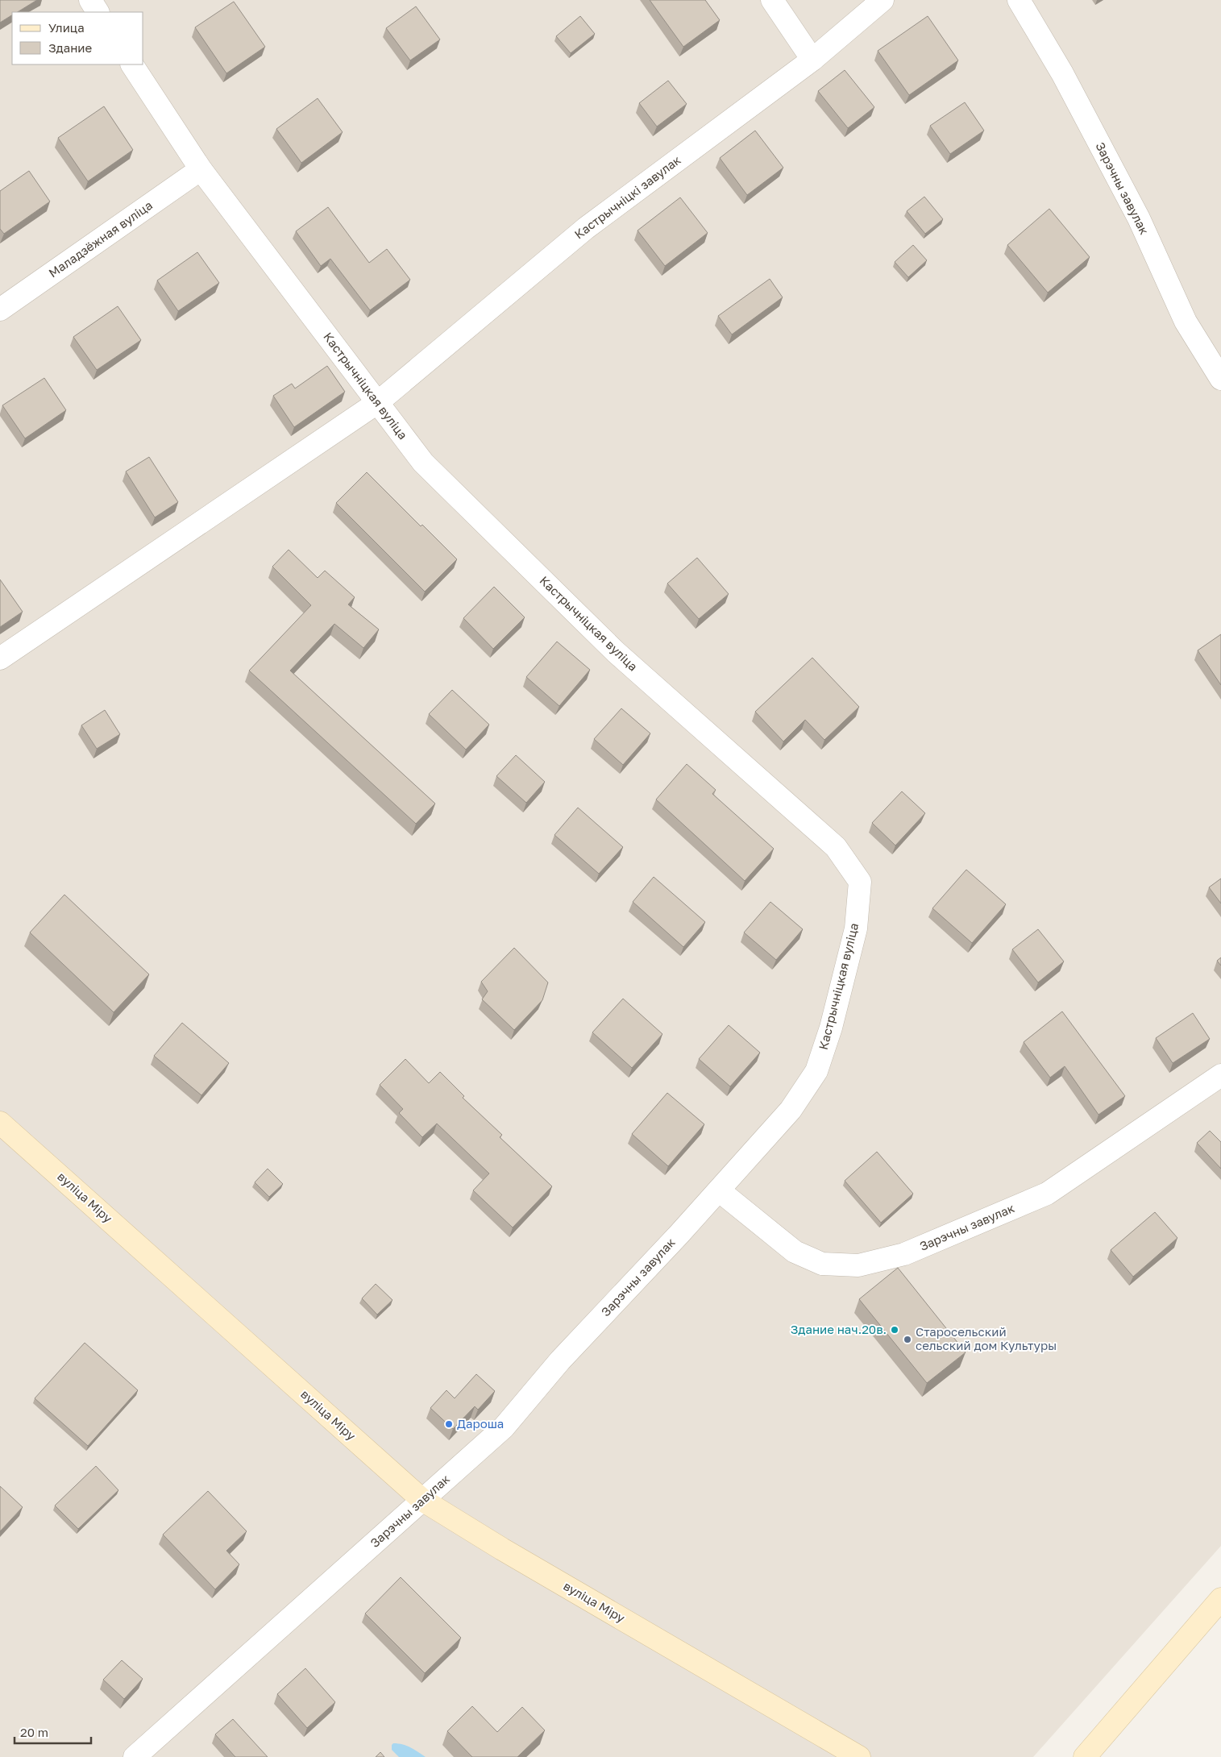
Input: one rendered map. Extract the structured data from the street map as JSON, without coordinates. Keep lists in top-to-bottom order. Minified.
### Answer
{"streets":{"street":["Зарэчны завулак","Кастрычніцкі завулак","Маладзёжная вуліца","Кастрычніцкая вуліца","вуліца Міру"]},"crossings":[["Зарэчны завулак","Кастрычніцкая вуліца"],["Зарэчны завулак","вуліца Міру"],["Кастрычніцкі завулак","Кастрычніцкая вуліца"],["Маладзёжная вуліца","Кастрычніцкая вуліца"]],"places":["Здание нач.20в.","Старосельский сельский дом Культуры","Дароша"],"legend":["Улица","Здание"],"scale_bar":"20 m"}
